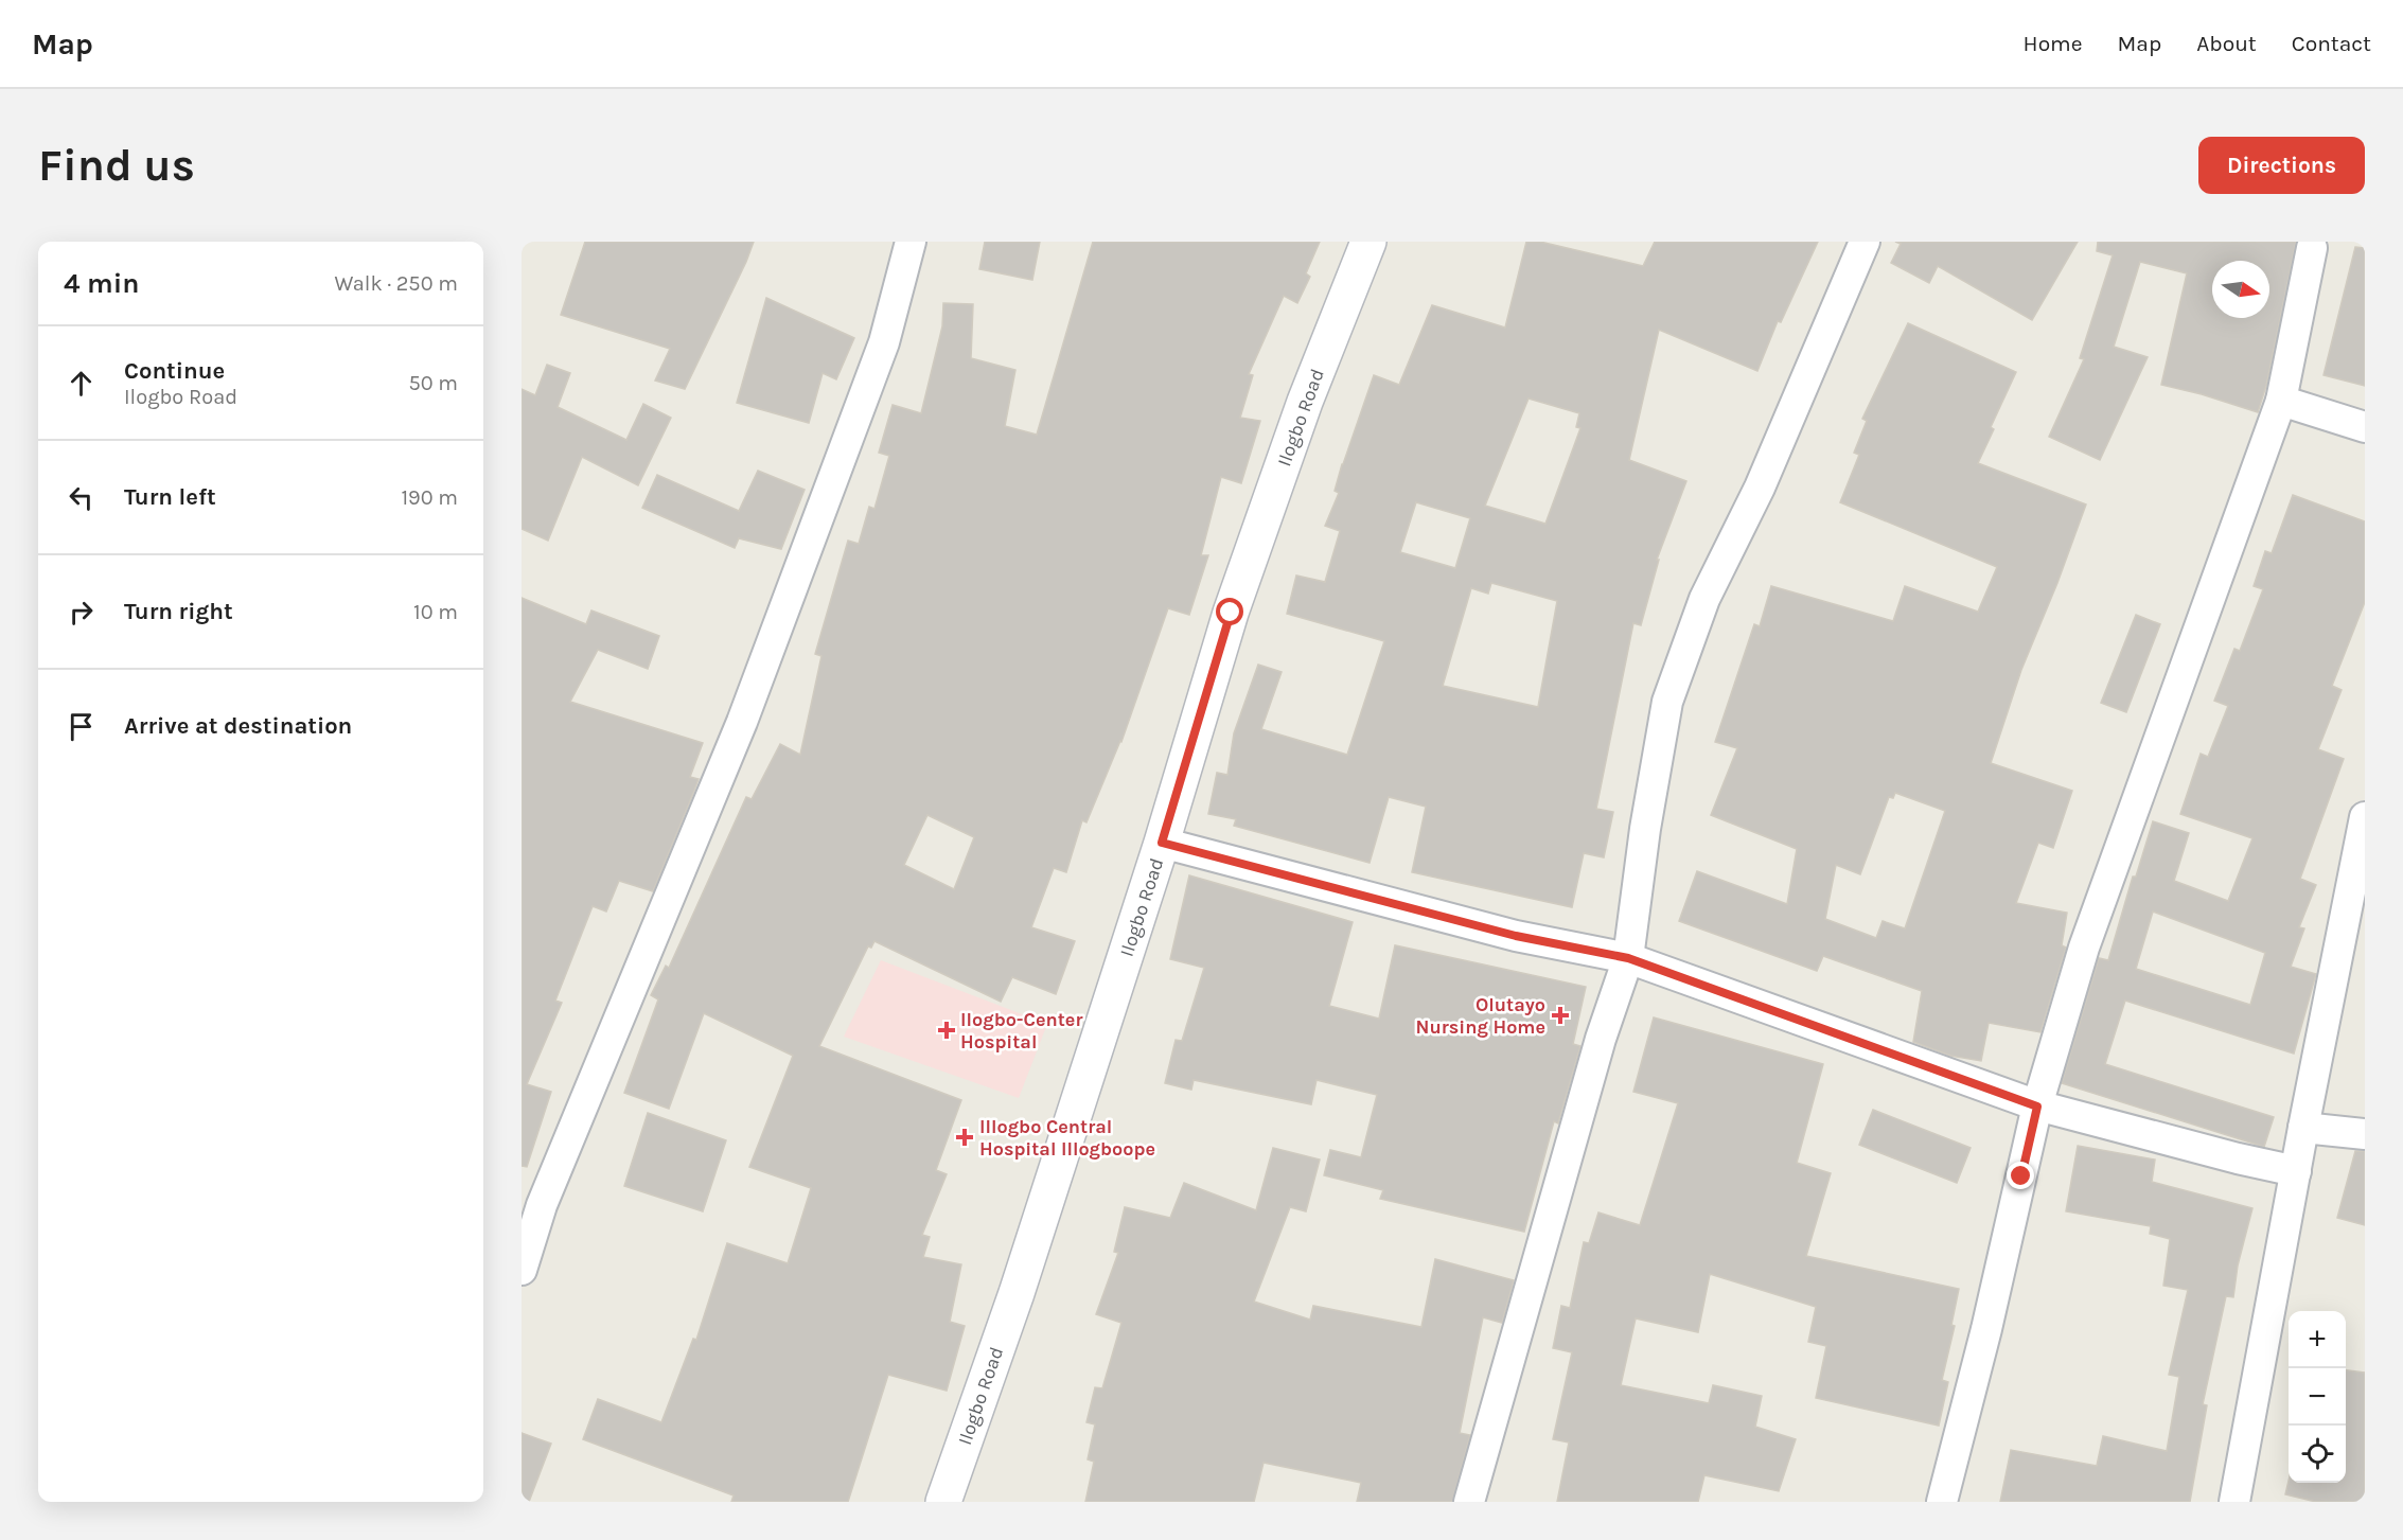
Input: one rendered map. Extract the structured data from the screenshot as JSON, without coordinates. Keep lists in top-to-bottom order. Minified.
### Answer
{"streets":{"main road":["Ilogbo Road"]},"places":{"health":["Olutayo Nursing Home","Ilogbo-Center Hospital","Illogbo Central Hospital Illogboope"]},"north":"right","page":{"header":"Map","nav":["Home","Map","About","Contact"],"buttons":"Directions","title":"Find us","heading":["4 min","Walk · 250 m"],"list":[["Continue","Ilogbo Road","50 m"],["Turn left","190 m"],["Turn right","10 m"],"Arrive at destination"],"map_buttons":["+","−"]}}
